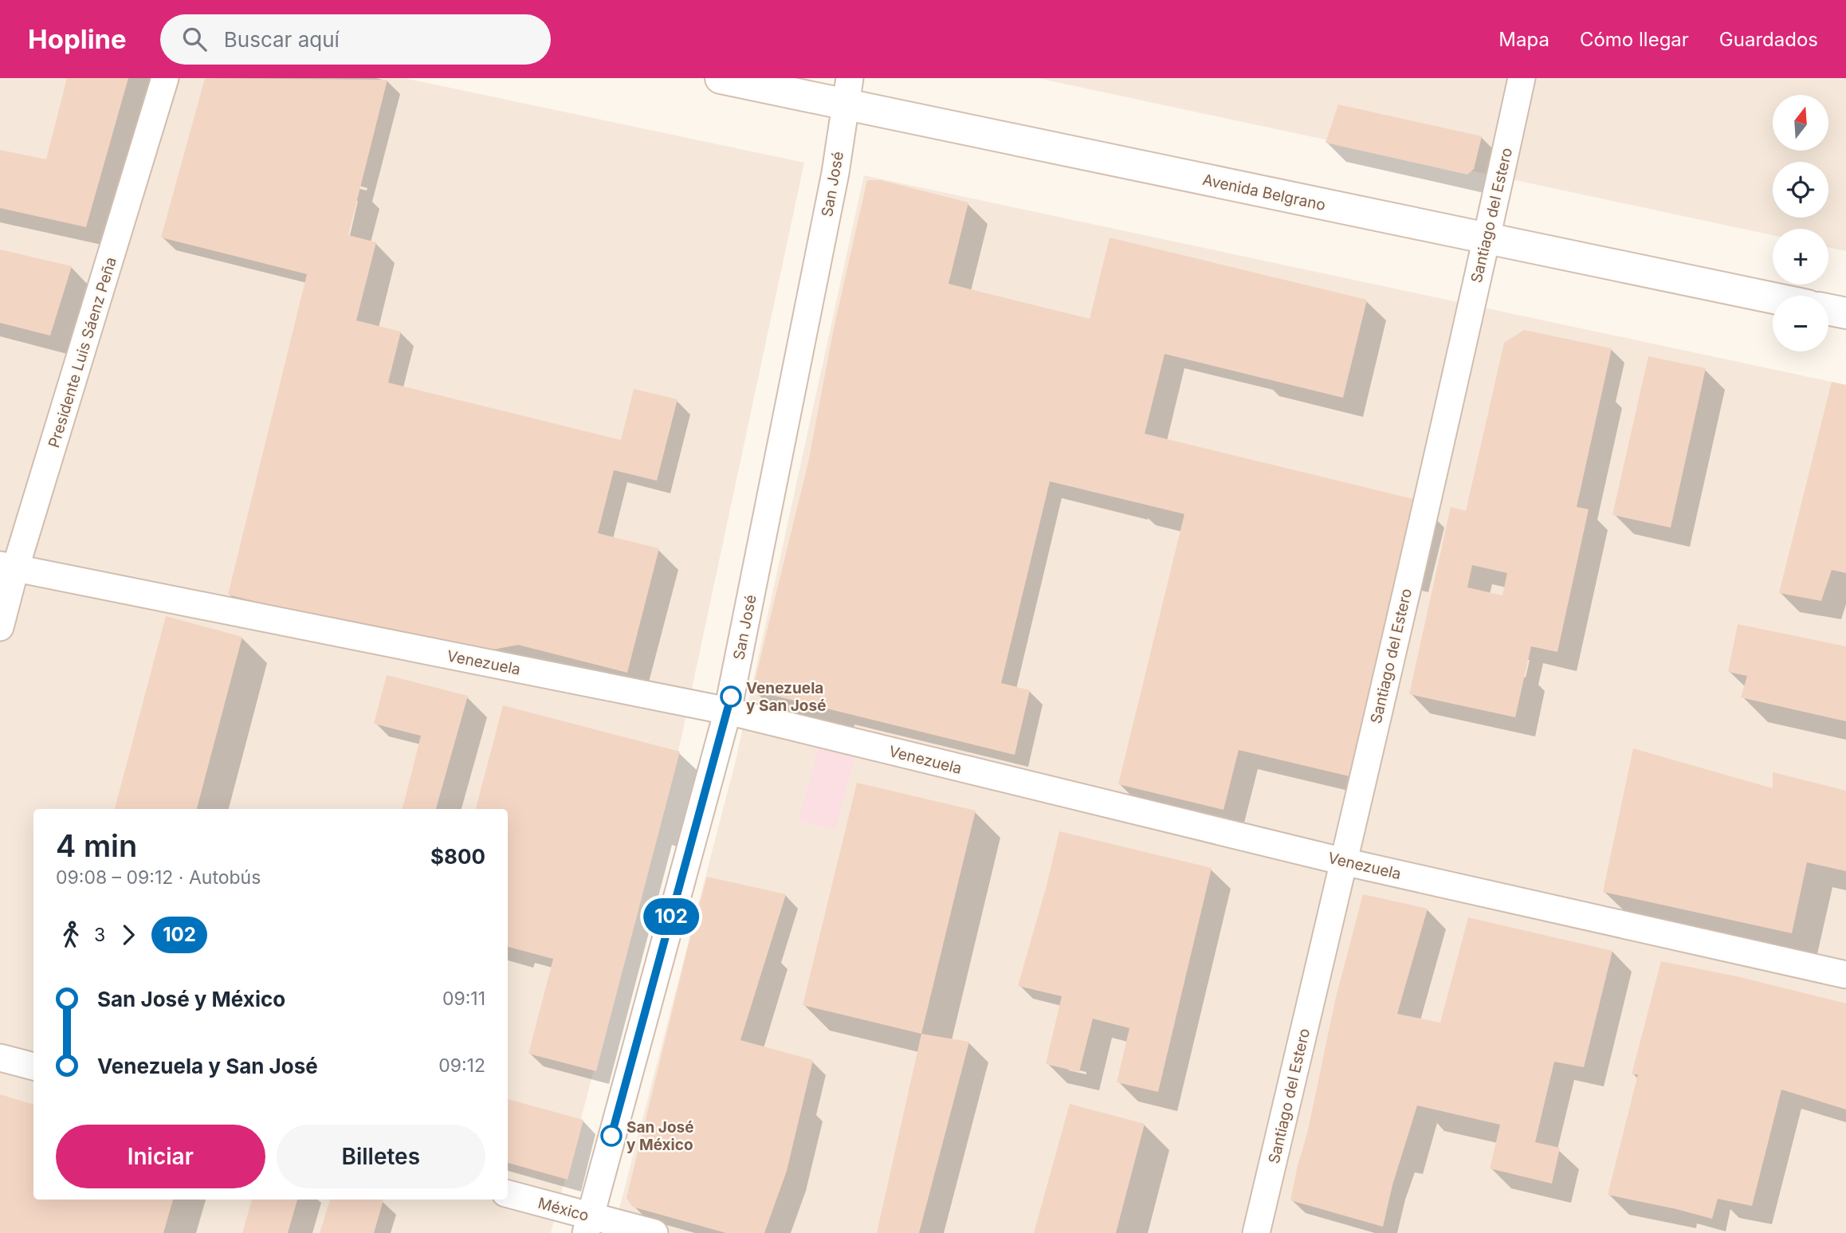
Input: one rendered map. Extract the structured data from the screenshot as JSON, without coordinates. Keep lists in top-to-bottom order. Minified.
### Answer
{"streets":{"main road":["Avenida Belgrano"],"street":["San José","Santiago del Estero","Presidente Luis Sáenz Peña","Venezuela","México"]},"crossings":[["San José","Avenida Belgrano"],["San José","Venezuela"],["San José","México"],["Avenida Belgrano","Santiago del Estero"],["Santiago del Estero","Venezuela"],["Presidente Luis Sáenz Peña","Venezuela"]],"places":["Venezuela y San José","San José y México"],"lines":["bus line 102"],"north":"top","page":{"header":"Hopline","search":"Buscar aquí","nav":["Mapa","Cómo llegar","Guardados"],"on_map":"102","map_buttons":["+","−"],"heading":["4 min","09:08 – 09:12 · Autobús","$800"],"legs":["3","102"],"list":[{"name":"San José y México","value":"09:11"},{"name":"Venezuela y San José","value":"09:12"}],"buttons":["Iniciar","Billetes"]}}
